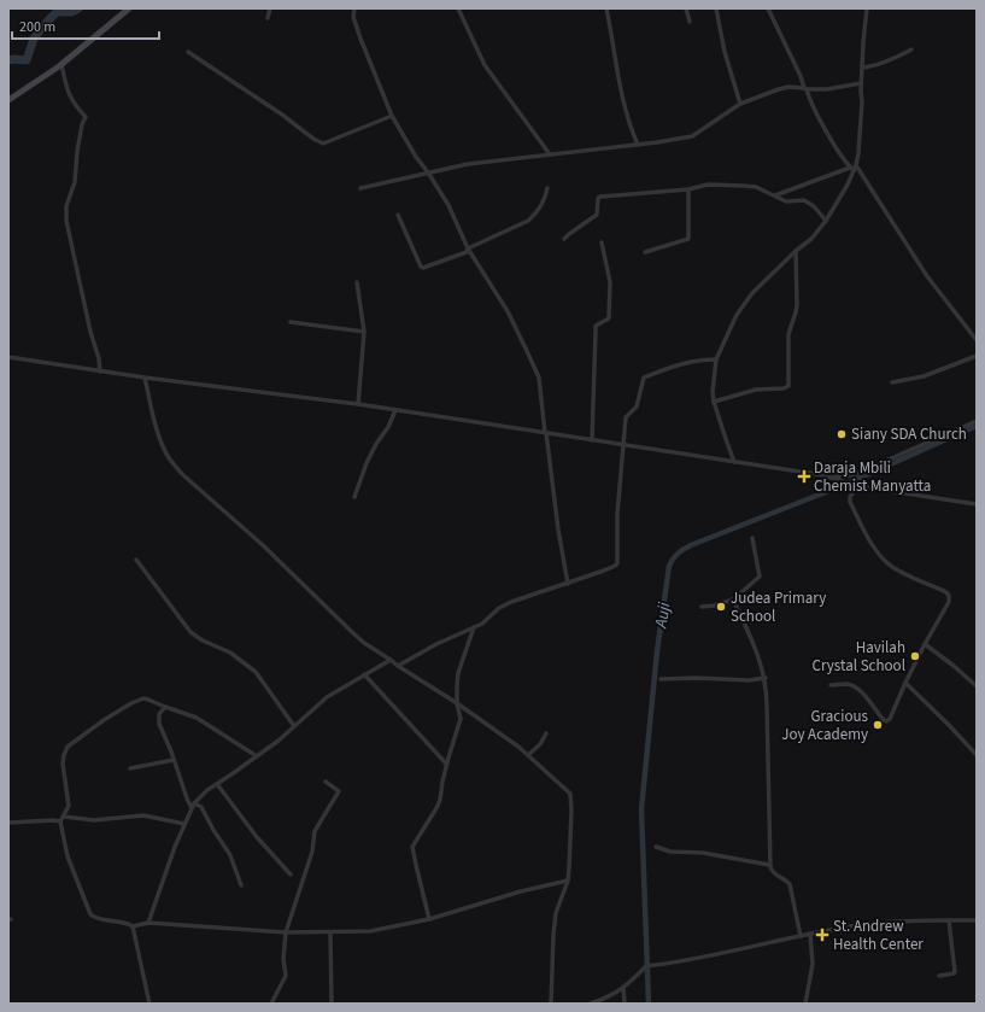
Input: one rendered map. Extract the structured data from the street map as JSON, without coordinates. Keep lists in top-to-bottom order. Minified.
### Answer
{"water":["Auji"],"places":{"other":["Siany SDA Church","Judea Primary School","Havilah Crystal School","Gracious Joy Academy"],"health":["Daraja Mbili Chemist Manyatta","St. Andrew Health Center"]},"scale_bar":"200 m"}
